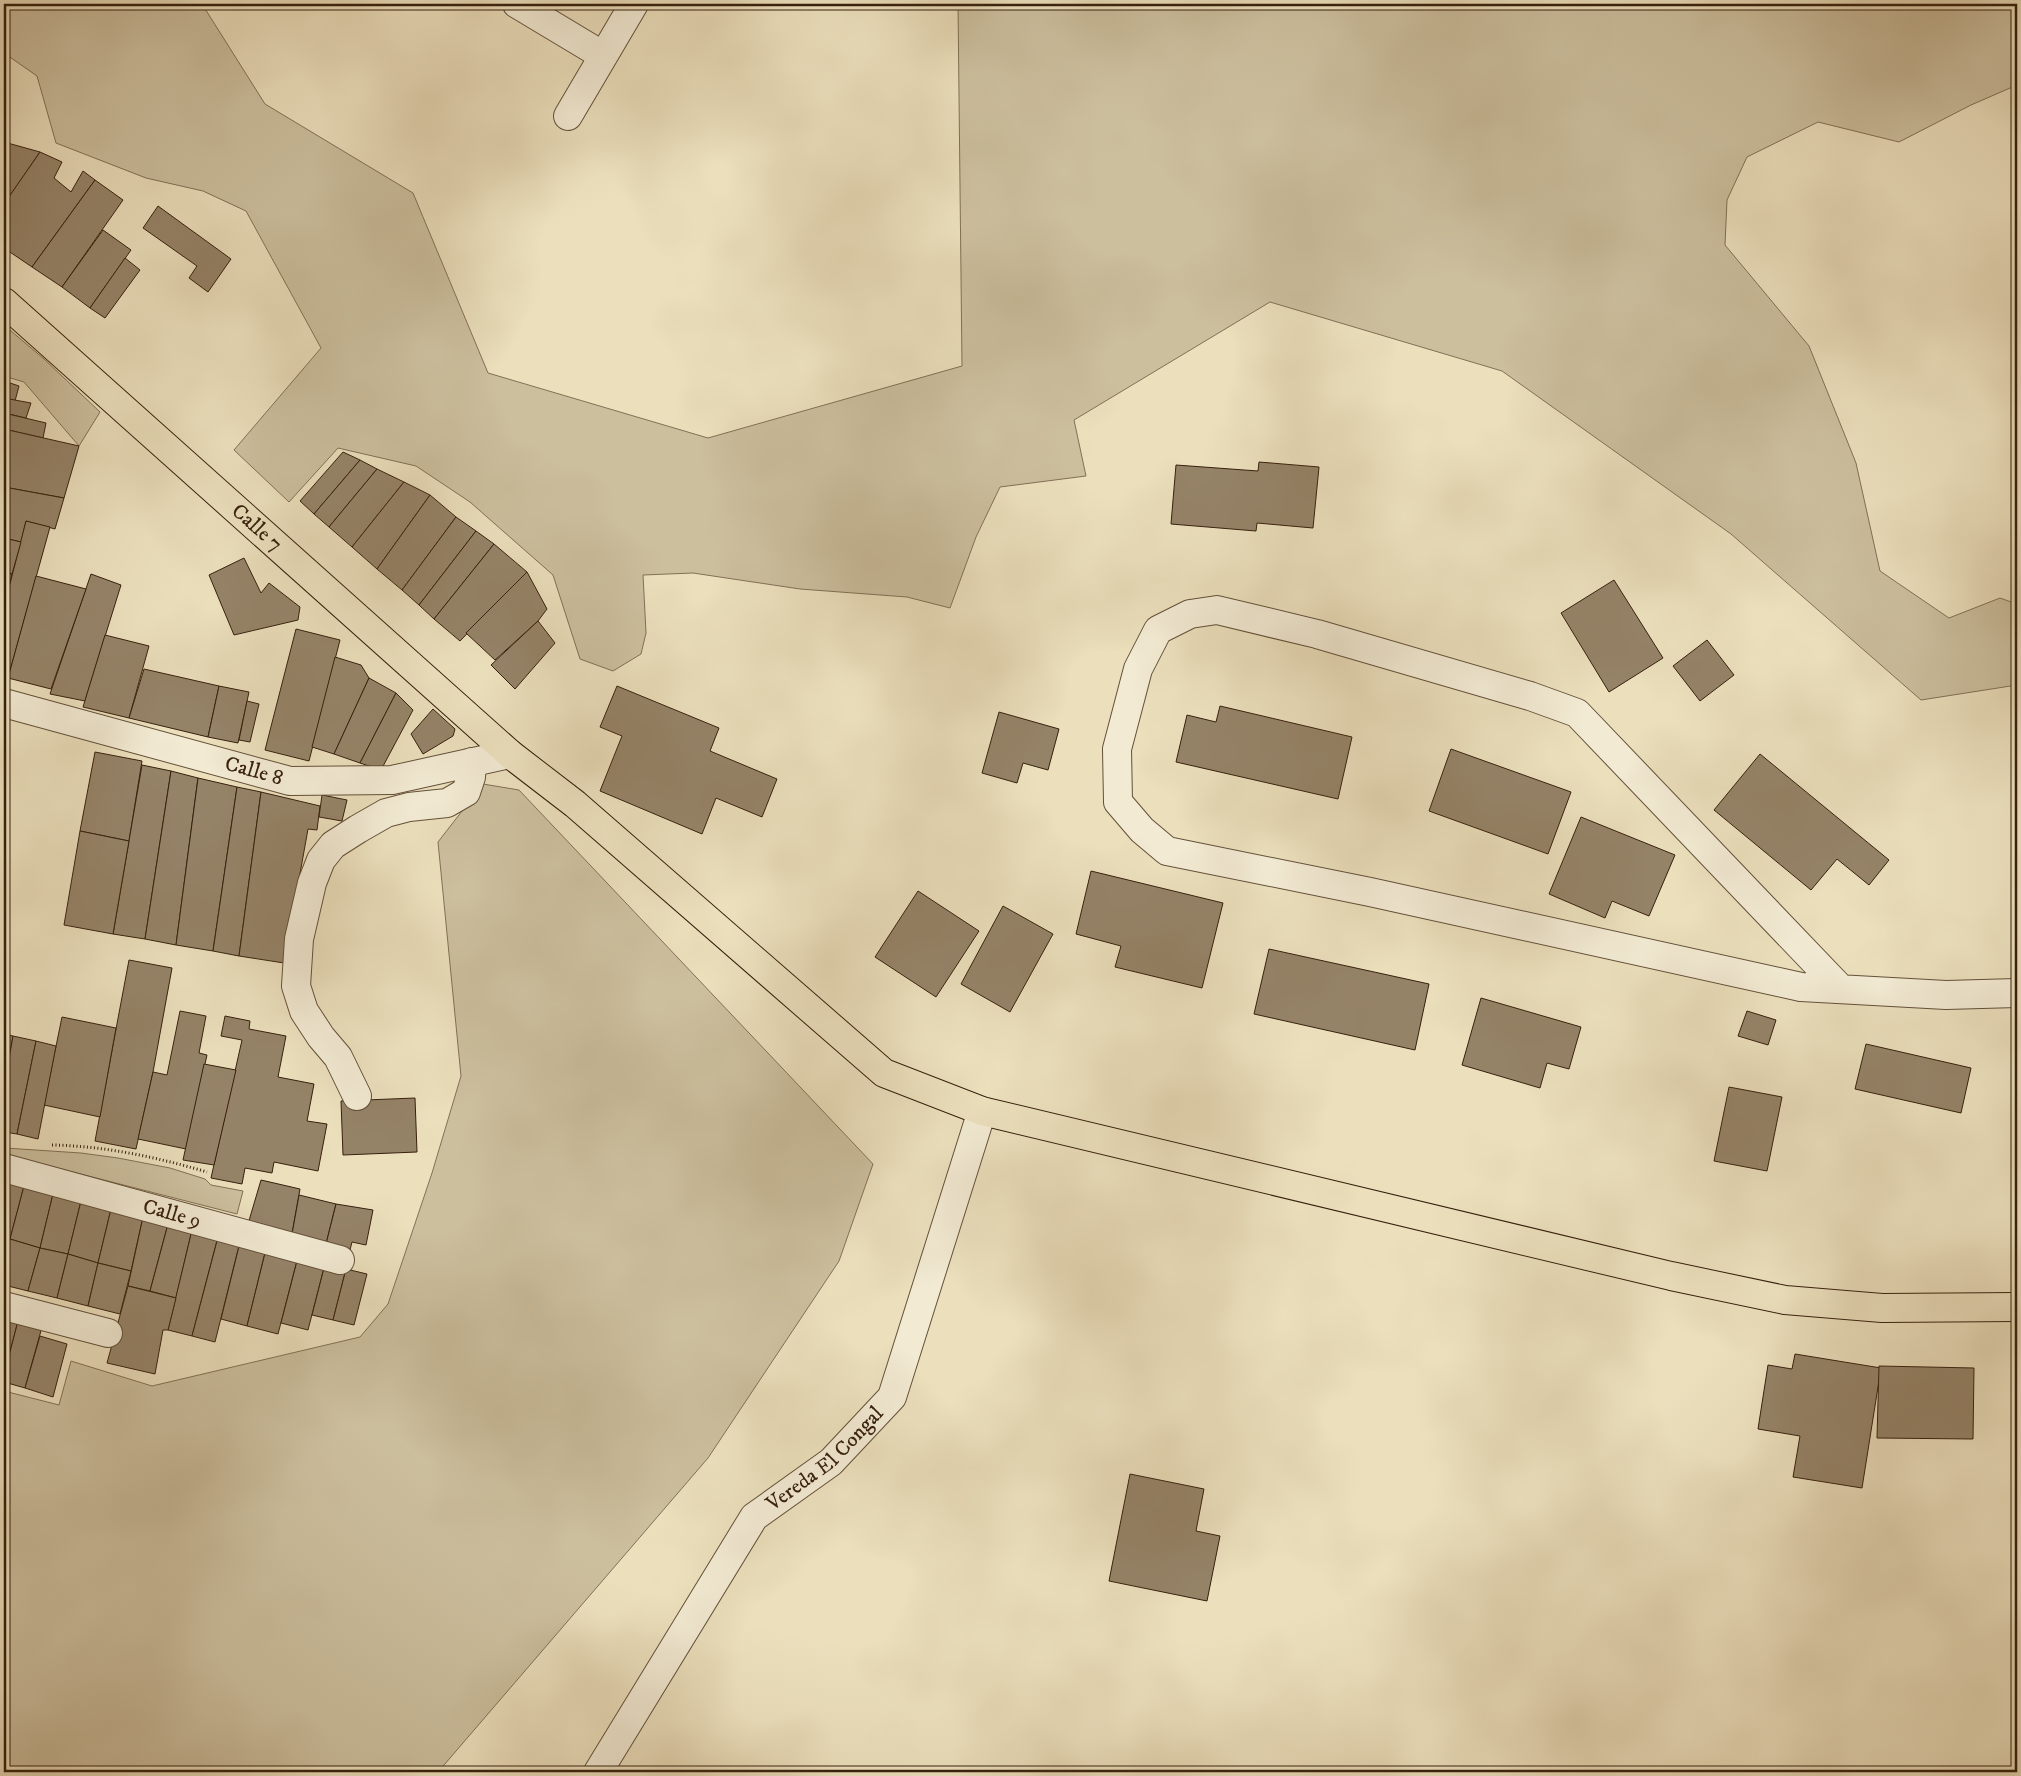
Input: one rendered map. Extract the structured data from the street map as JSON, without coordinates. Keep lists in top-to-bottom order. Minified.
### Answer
{"streets":{"main road":["Calle 7"],"street":["Calle 8","Calle 9","Vereda El Congal"]},"crossings":[["Calle 7","Calle 8"],["Calle 7","Vereda El Congal"]]}
